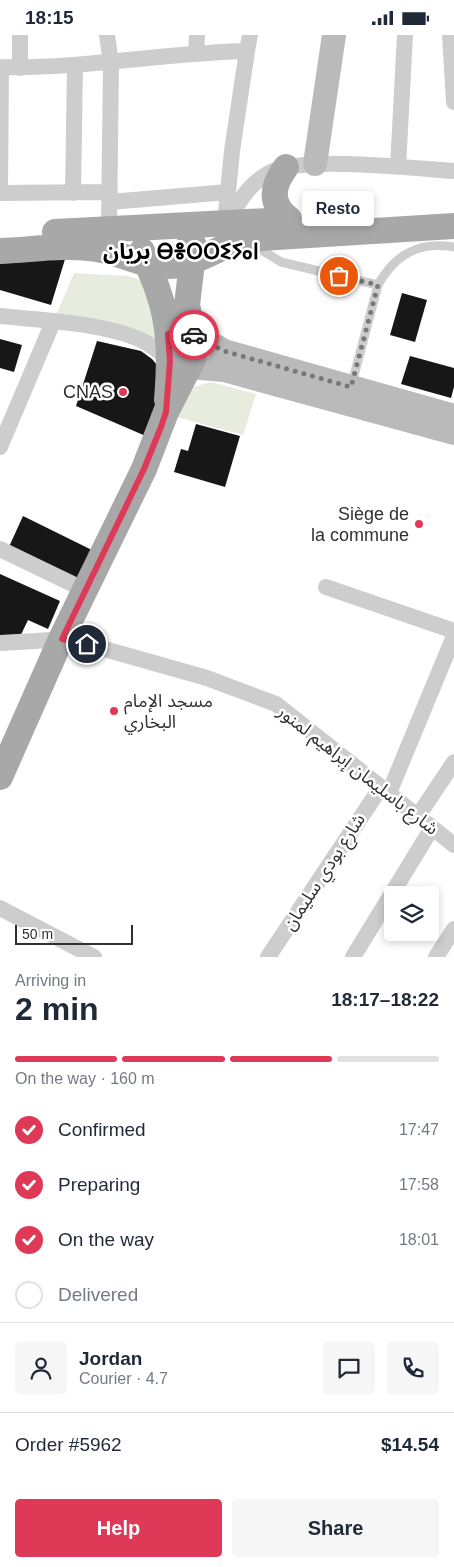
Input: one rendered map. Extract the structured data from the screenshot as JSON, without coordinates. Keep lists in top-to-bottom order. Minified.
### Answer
{"streets":{"street":["شارع باسليمان إبراهيم لمنور","شارع بودي سليمان"]},"crossings":[["شارع باسليمان إبراهيم لمنور","شارع بودي سليمان"]],"districts":["بريان ⴱⴻⵔⵔⵉⵢⴰⵏ"],"places":["Resto","CNAS","Siège de la commune","مسجد الإمام البخاري"],"scale_bar":"50 m","page":{"status":"18:15","bubble":"Resto","scale":"50 m","heading":["2 min","Arriving in","18:17–18:22"],"panel":["Jordan","Courier · 4.7","Order #5962","$14.54"],"bar":"On the way · 160 m","list":[["Confirmed","17:47"],["Preparing","17:58"],["On the way","18:01"],"Delivered"],"buttons":["Help","Share"]}}
